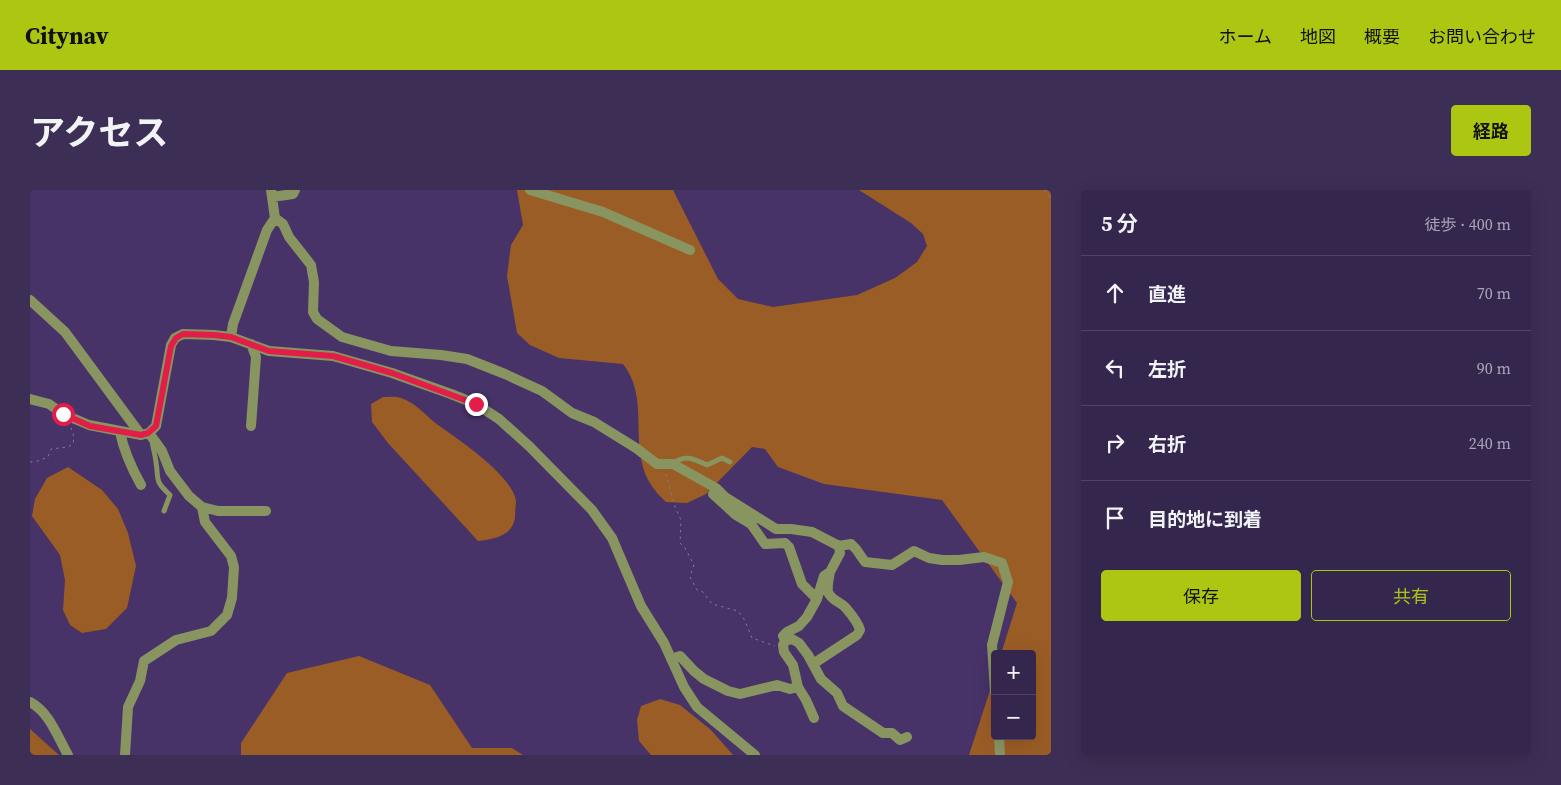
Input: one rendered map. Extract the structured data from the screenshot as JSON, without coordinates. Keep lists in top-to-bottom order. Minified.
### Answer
{"page":{"header":"Citynav","nav":["ホーム","地図","概要","お問い合わせ"],"title":"アクセス","buttons":["経路",["保存","共有"]],"heading":["5 分","徒歩 · 400 m"],"list":[["直進","70 m"],["左折","90 m"],["右折","240 m"],"目的地に到着"],"map_buttons":["+","−"]}}
